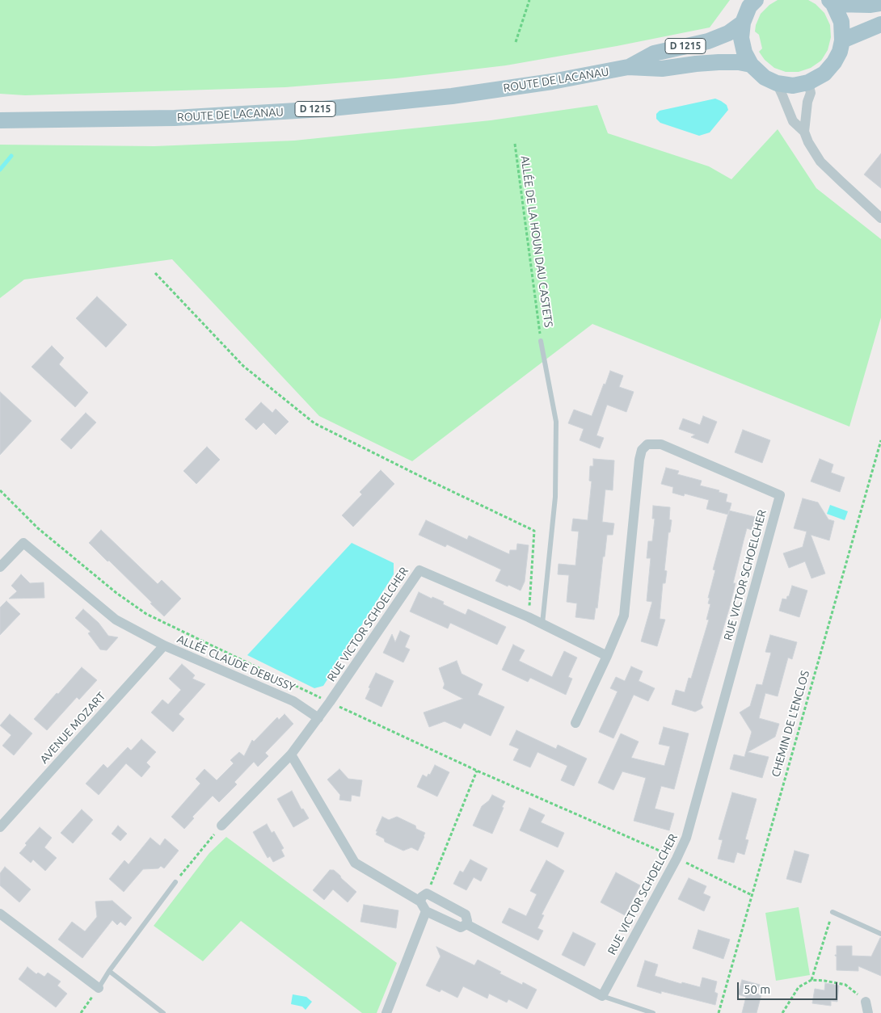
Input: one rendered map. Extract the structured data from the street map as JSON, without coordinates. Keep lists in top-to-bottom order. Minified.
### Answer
{"streets":{"main road":["D 1215","ROUTE DE LACANAU"],"street":["RUE VICTOR SCHOELCHER","ALLÉE CLAUDE DEBUSSY","AVENUE MOZART"],"path":["ALLÉE DE LA HOUN DAU CASTETS","CHEMIN DE L'ENCLOS"]},"crossings":[["D 1215","ROUTE DE LACANAU"],["ALLÉE CLAUDE DEBUSSY","AVENUE MOZART"]],"scale_bar":"50 m"}
